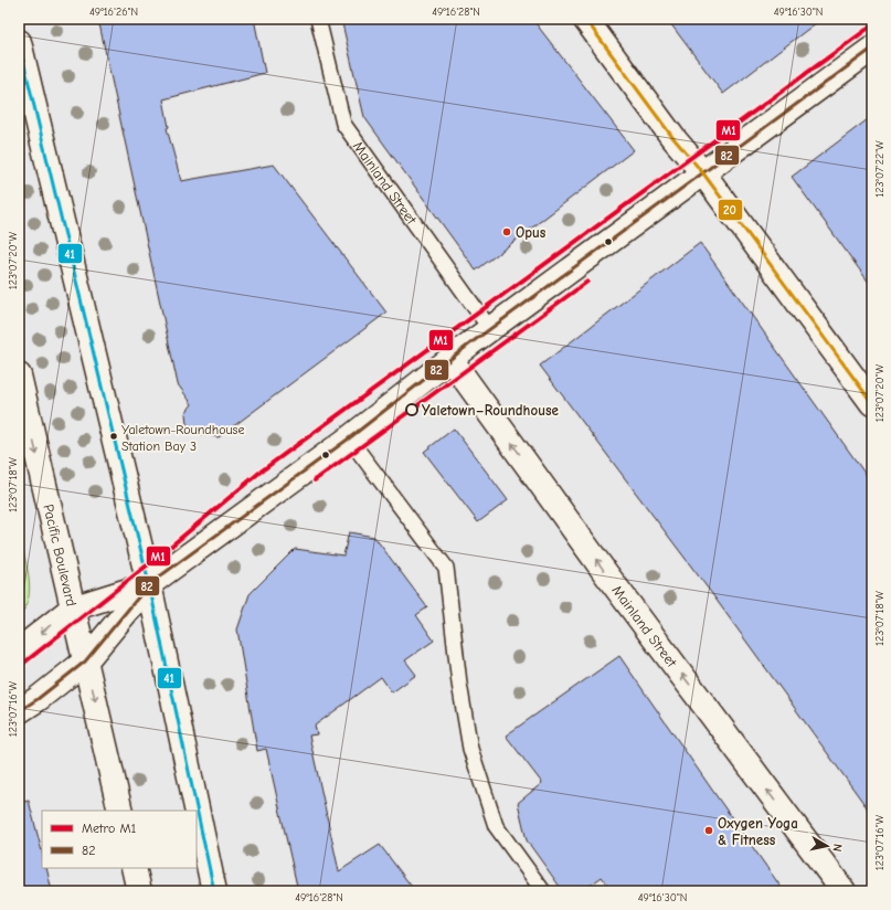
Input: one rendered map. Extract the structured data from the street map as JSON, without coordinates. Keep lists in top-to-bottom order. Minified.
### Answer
{"streets":{"main road":["Mainland Street","Pacific Boulevard"]},"places":["Opus","Yaletown–Roundhouse","Yaletown-Roundhouse Station Bay 3","Oxygen Yoga & Fitness"],"lines":["transit line 20","metro line M1","transit line 41","transit line 82"],"legend":["Metro M1","82"],"north":"right","coordinates":["49°16'26\"N","49°16'28\"N","49°16'30\"N","123°07'22\"W","123°07'20\"W","123°07'18\"W","123°07'16\"W"]}
